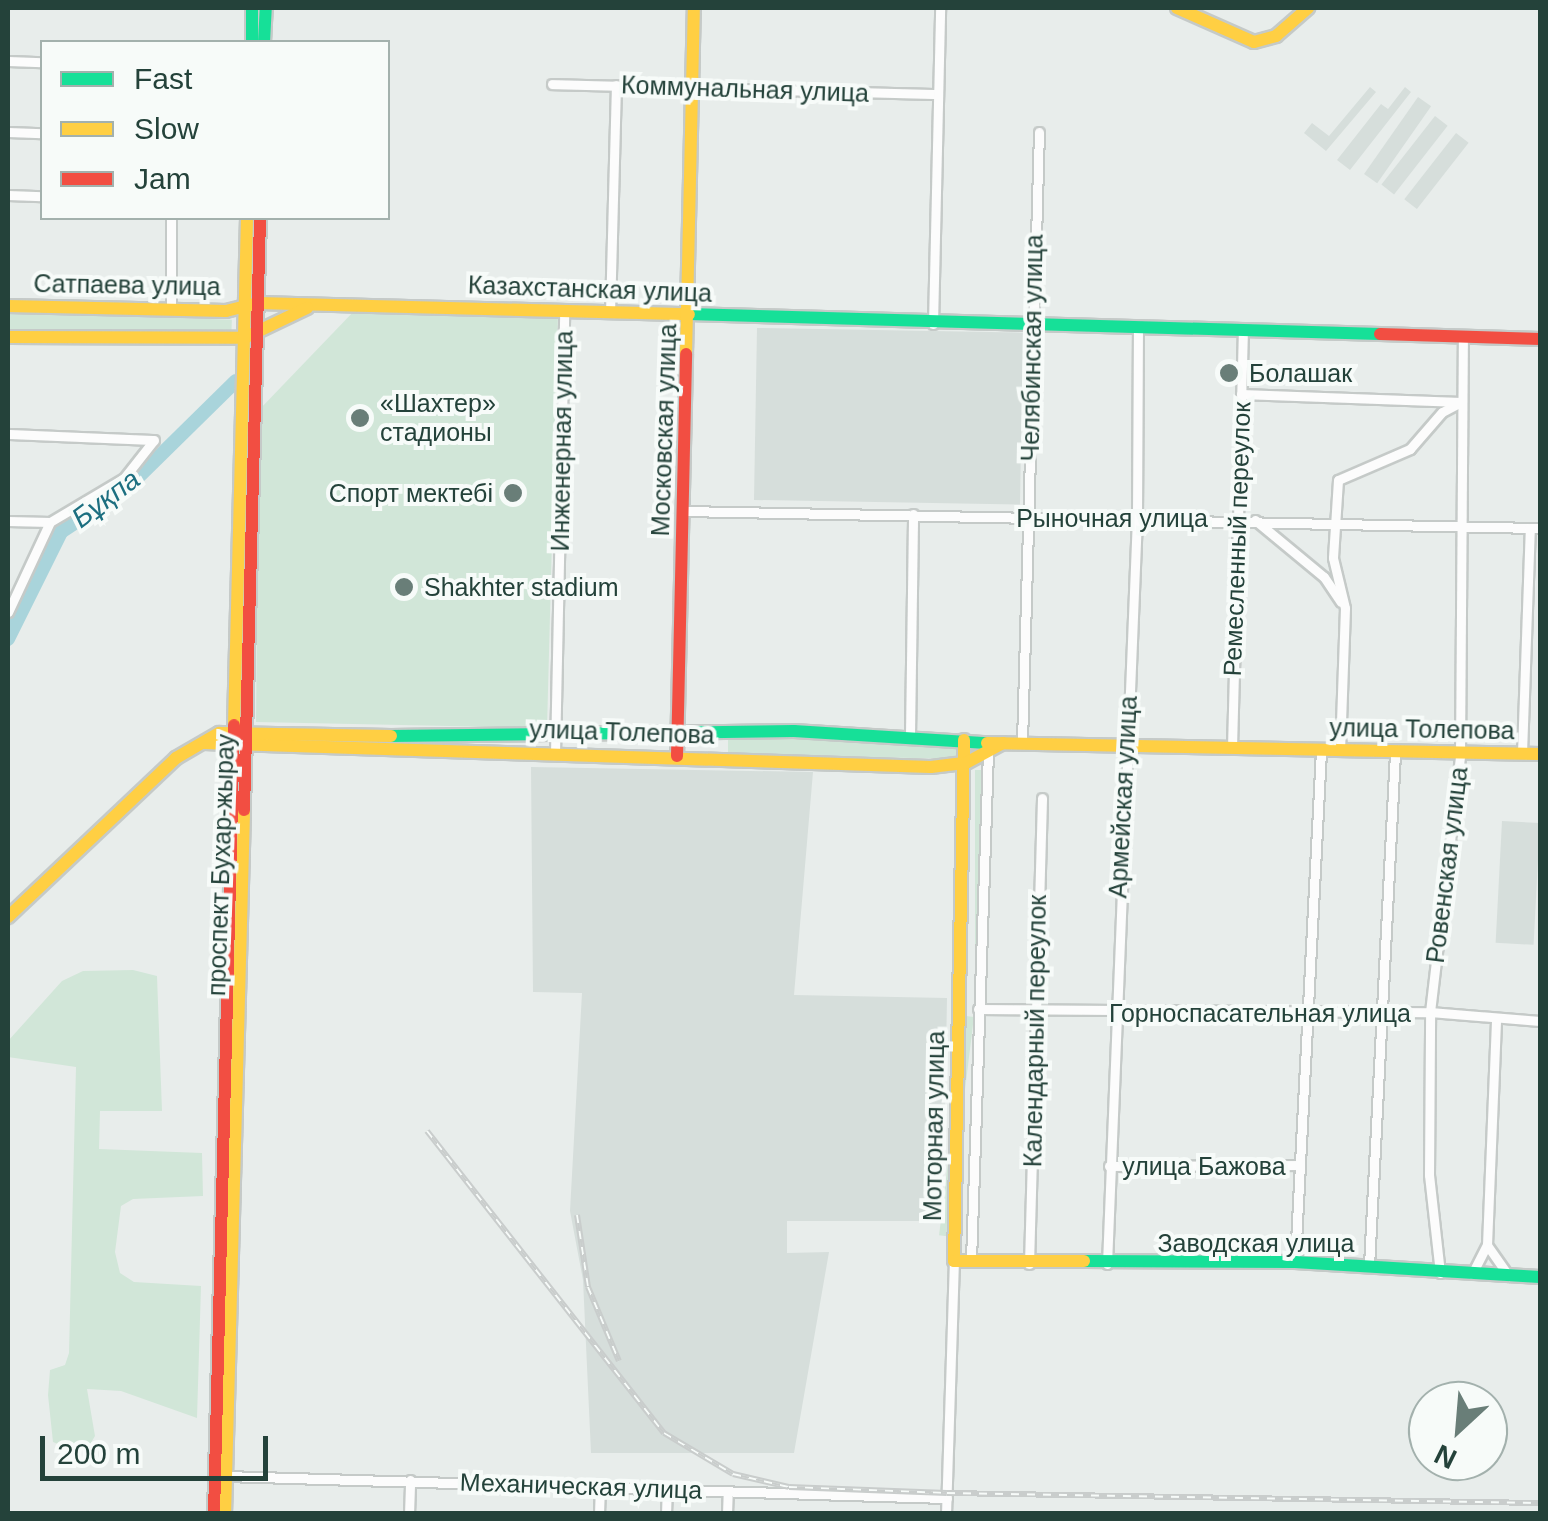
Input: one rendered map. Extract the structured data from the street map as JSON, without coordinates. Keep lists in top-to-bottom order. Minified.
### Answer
{"streets":{"street":["Коммунальная улица","Сатпаева улица","Казахстанская улица","Челябинская улица","Московская улица","Инженерная улица","Рыночная улица","Ремесленный переулок","улица Толепова","Армейская улица","проспект Бухар-жырау","Ровенская улица","Горноспасательная улица","Календарный переулок","Моторная улица","улица Бажова","Заводская улица","Механическая улица"]},"crossings":[["Коммунальная улица","Московская улица"],["Сатпаева улица","Казахстанская улица"],["Сатпаева улица","проспект Бухар-жырау"],["Казахстанская улица","Челябинская улица"],["Казахстанская улица","Московская улица"],["Казахстанская улица","Инженерная улица"],["Казахстанская улица","Ремесленный переулок"],["Казахстанская улица","Армейская улица"],["Казахстанская улица","проспект Бухар-жырау"],["Казахстанская улица","Ровенская улица"],["Челябинская улица","Рыночная улица"],["Челябинская улица","улица Толепова"],["Московская улица","Рыночная улица"],["Московская улица","улица Толепова"],["Инженерная улица","улица Толепова"],["Рыночная улица","Ремесленный переулок"],["Рыночная улица","Армейская улица"],["Рыночная улица","Ровенская улица"],["Ремесленный переулок","улица Толепова"],["улица Толепова","Армейская улица"],["улица Толепова","проспект Бухар-жырау"],["улица Толепова","Ровенская улица"],["улица Толепова","Моторная улица"],["Армейская улица","Горноспасательная улица"],["Армейская улица","улица Бажова"],["Армейская улица","Заводская улица"],["проспект Бухар-жырау","Механическая улица"],["Ровенская улица","Горноспасательная улица"],["Ровенская улица","Заводская улица"],["Горноспасательная улица","Календарный переулок"],["Горноспасательная улица","Моторная улица"],["Календарный переулок","Заводская улица"],["Моторная улица","Заводская улица"],["Моторная улица","Механическая улица"]],"water":["Бұқпа"],"places":["Болашак","«Шахтер» стадионы","Спорт мектебі","Shakhter stadium"],"legend":["Fast","Slow","Jam"],"scale_bar":"200 m","north":"bottom left"}
